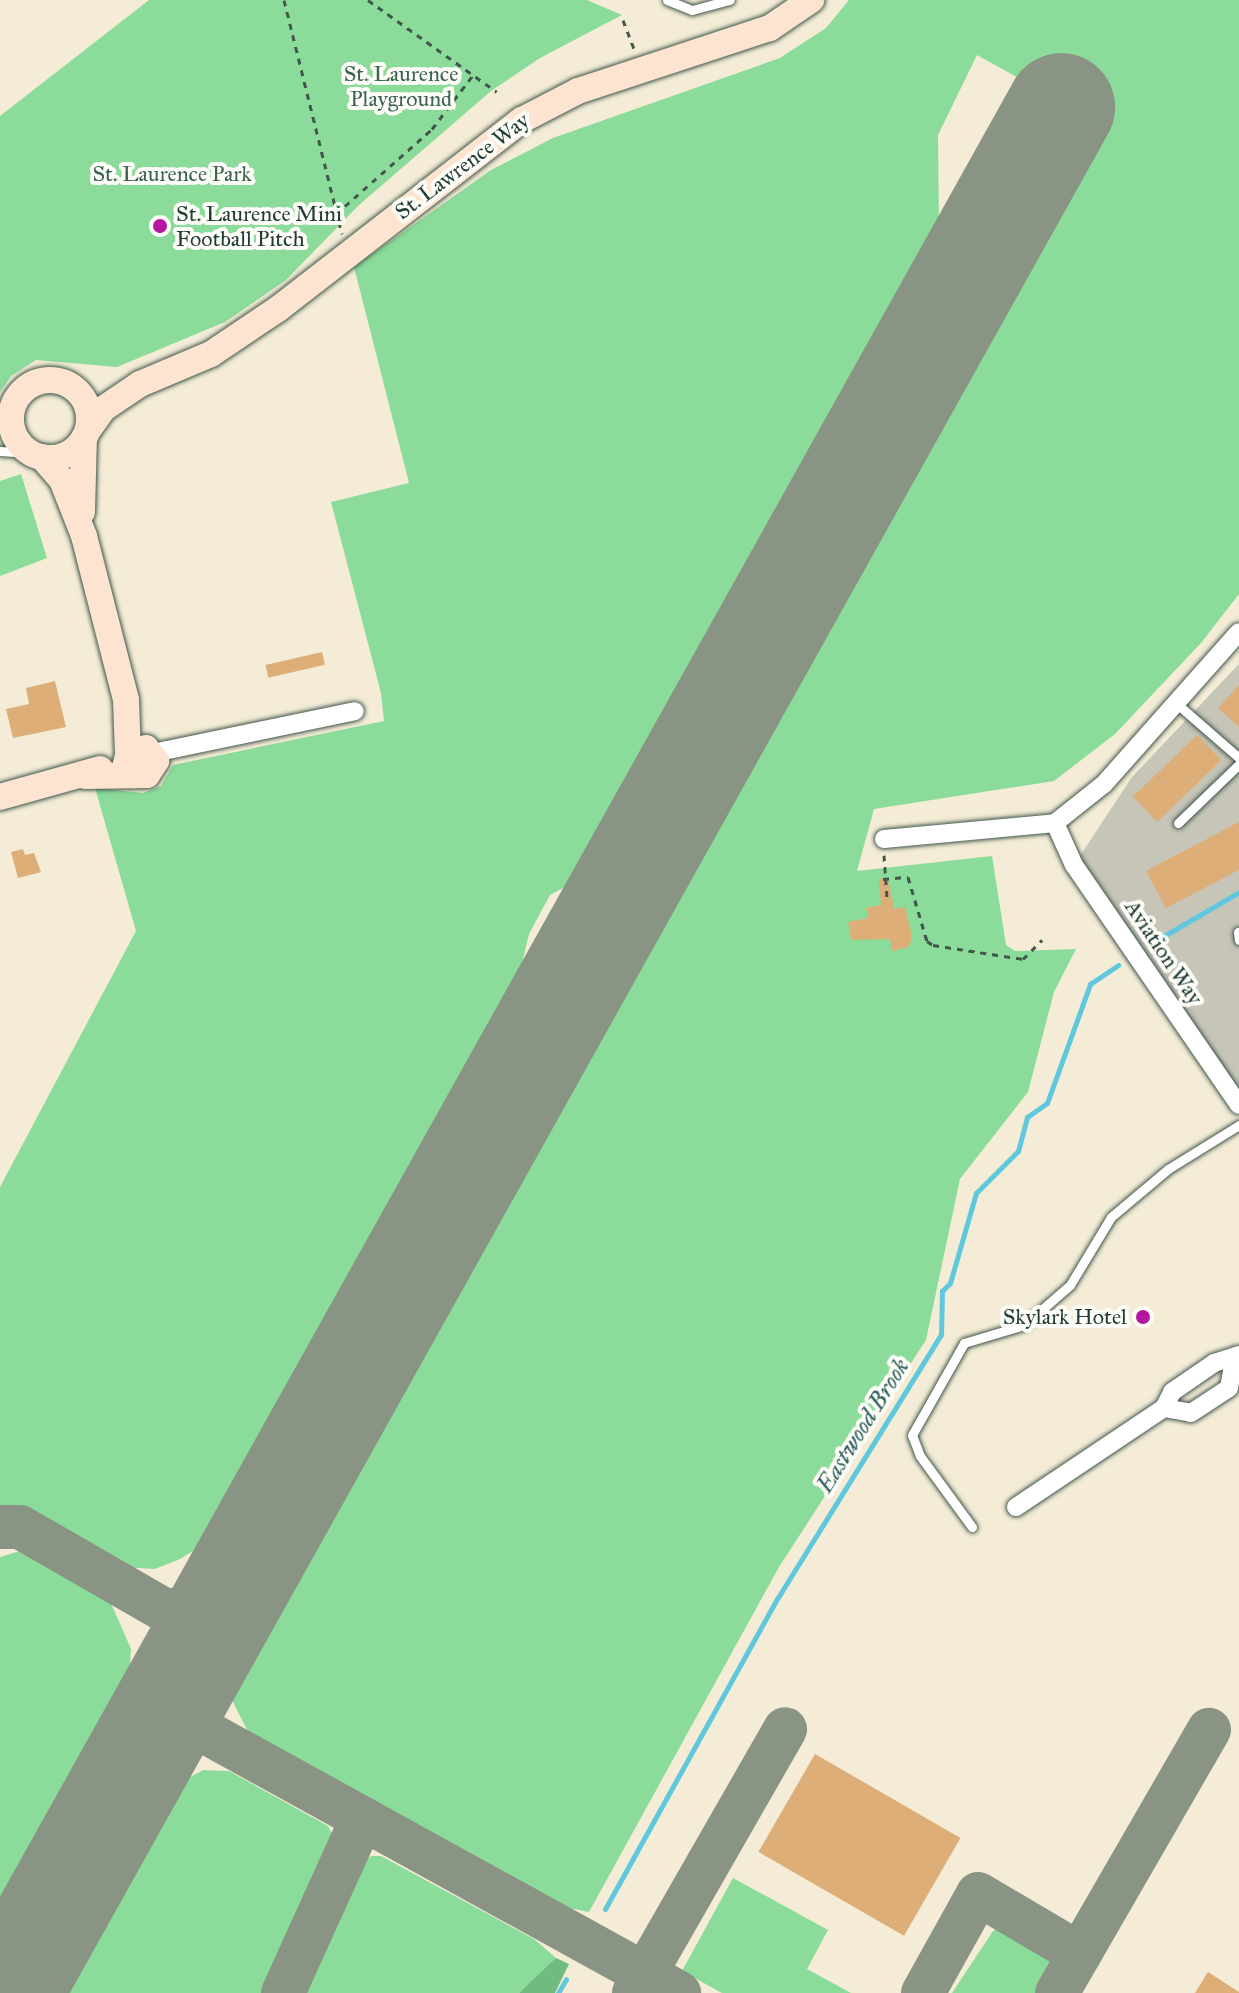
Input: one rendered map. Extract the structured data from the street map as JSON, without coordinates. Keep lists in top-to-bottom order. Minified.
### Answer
{"streets":{"street":["St. Lawrence Way","Aviation Way"]},"water":["Eastwood Brook"],"parks":["St. Laurence Playground","St. Laurence Park"],"places":["St. Laurence Mini Football Pitch","Skylark Hotel"]}
